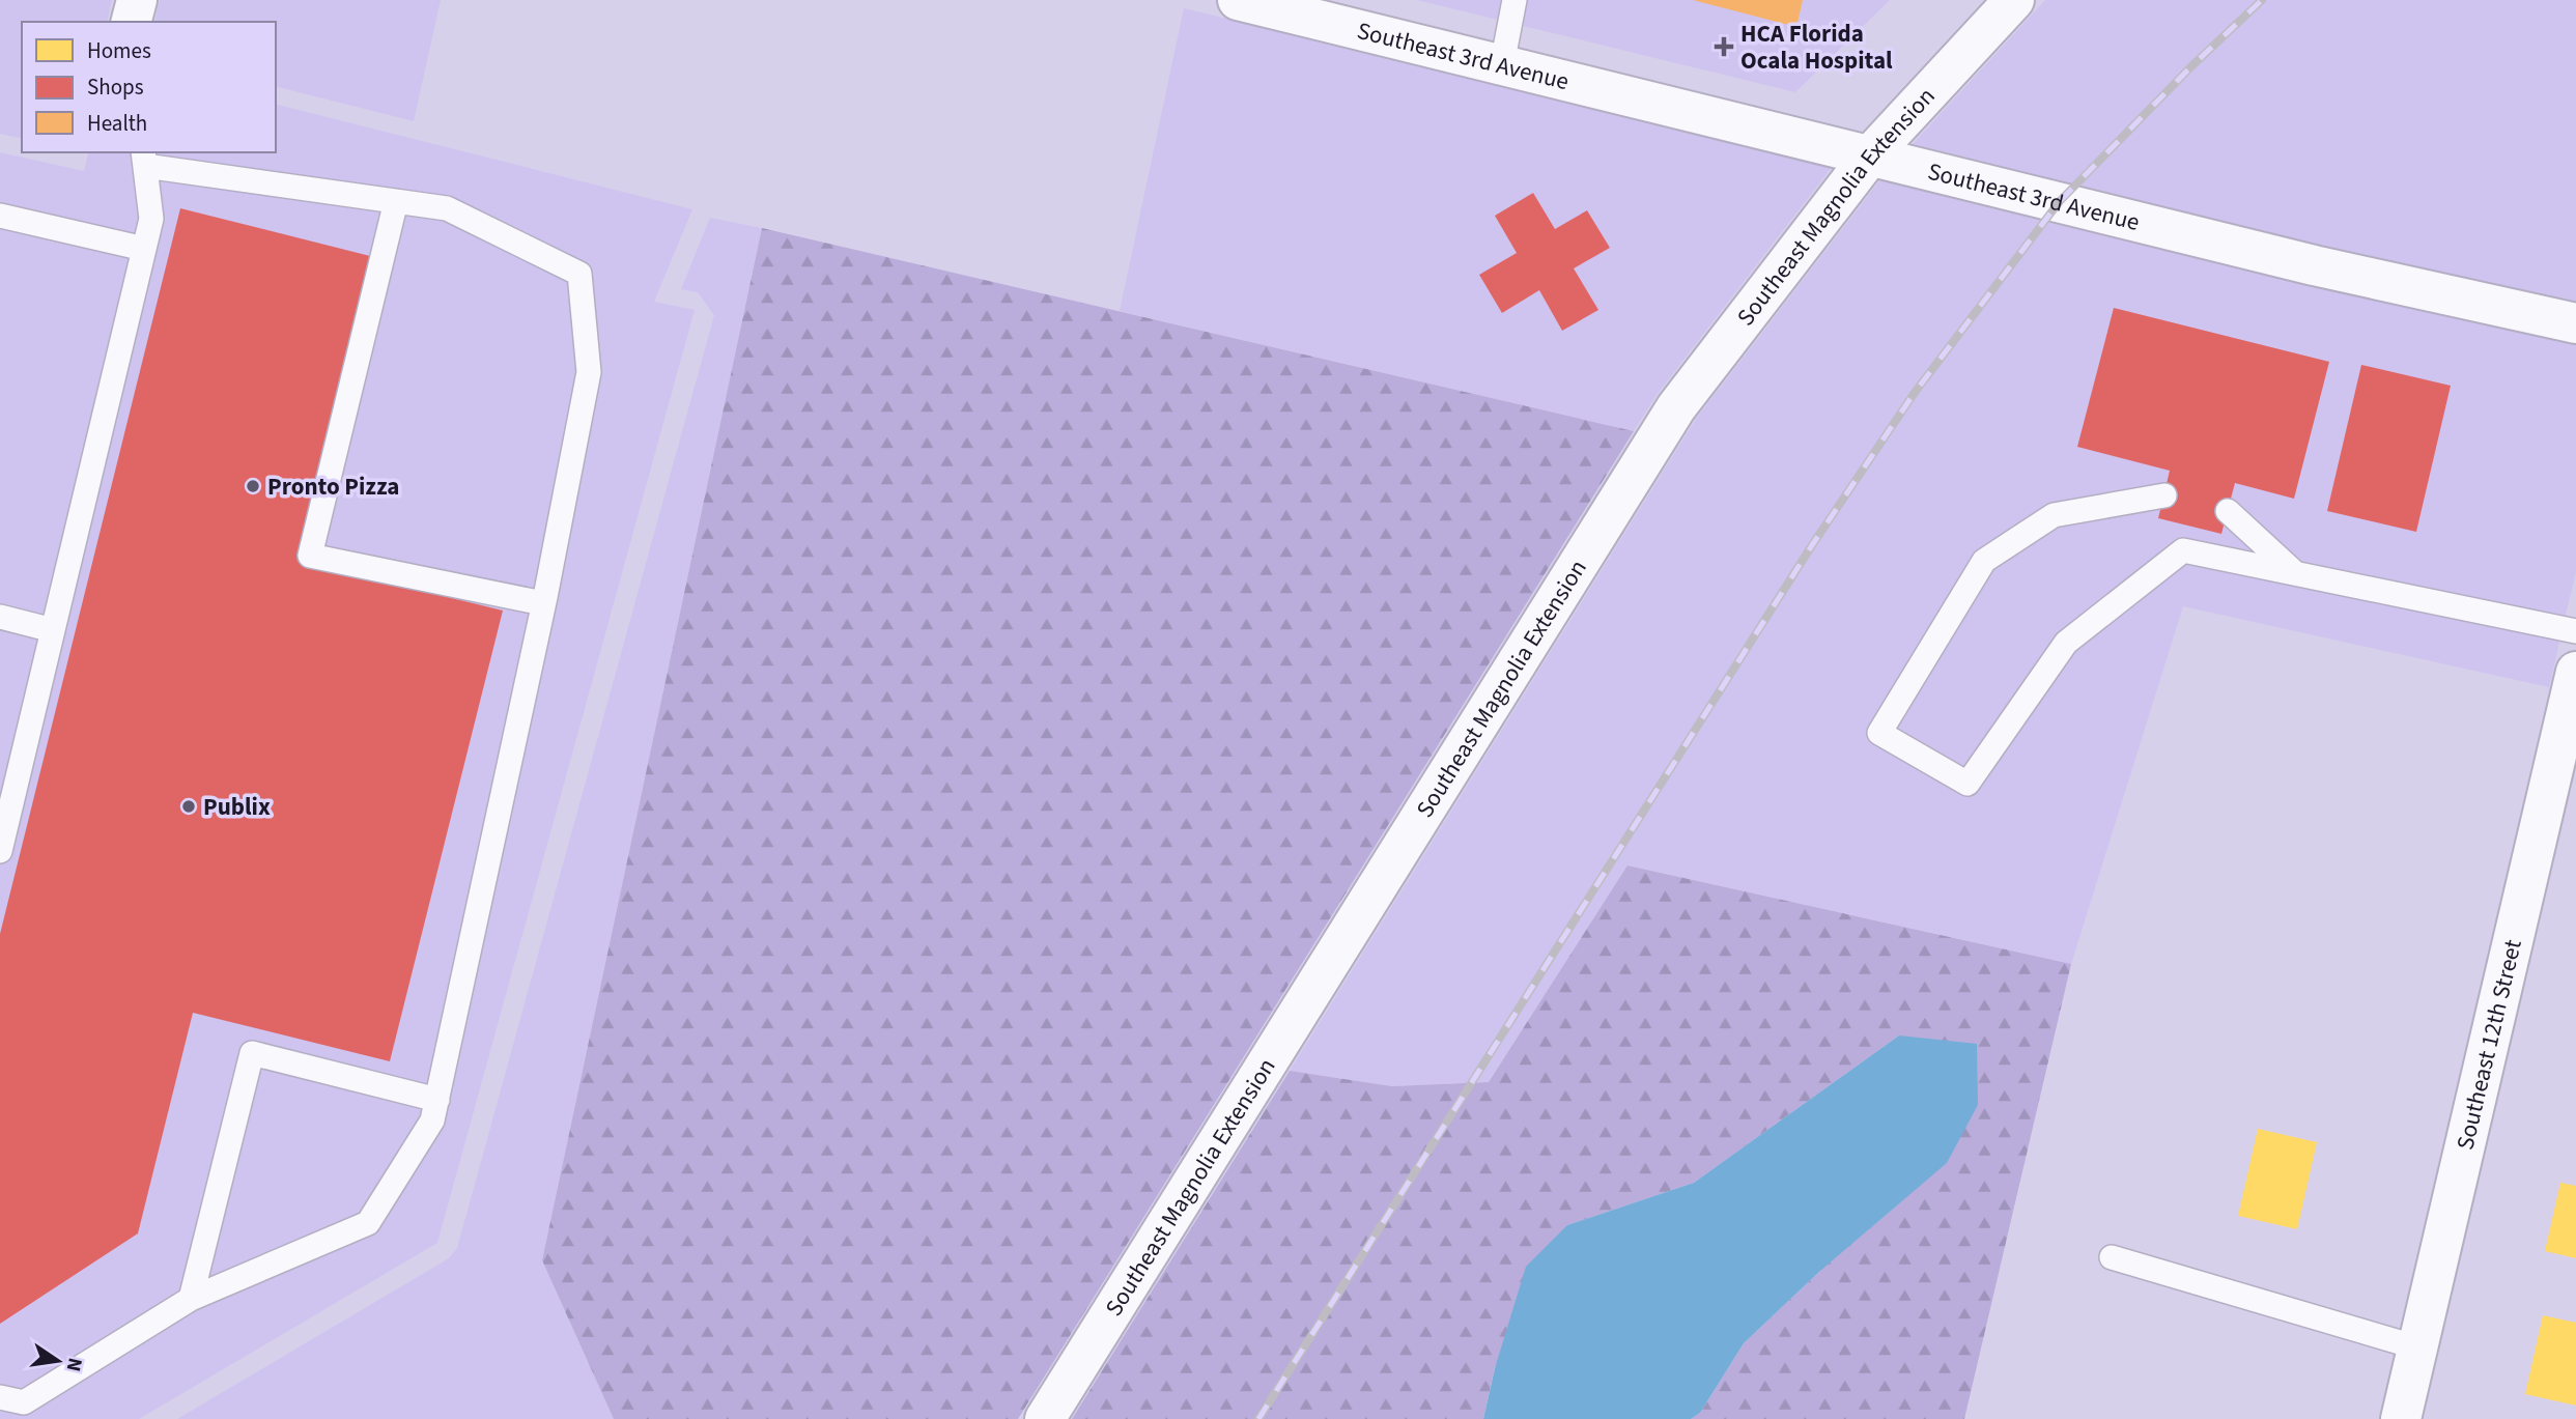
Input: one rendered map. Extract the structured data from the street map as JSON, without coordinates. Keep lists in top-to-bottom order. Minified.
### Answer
{"streets":{"street":["Southeast 3rd Avenue","Southeast Magnolia Extension","Southeast 12th Street"]},"crossings":[["Southeast 3rd Avenue","Southeast Magnolia Extension"]],"places":{"health":["HCA Florida Ocala Hospital"],"other":["Pronto Pizza","Publix"]},"legend":["Homes","Shops","Health"],"north":"right"}
